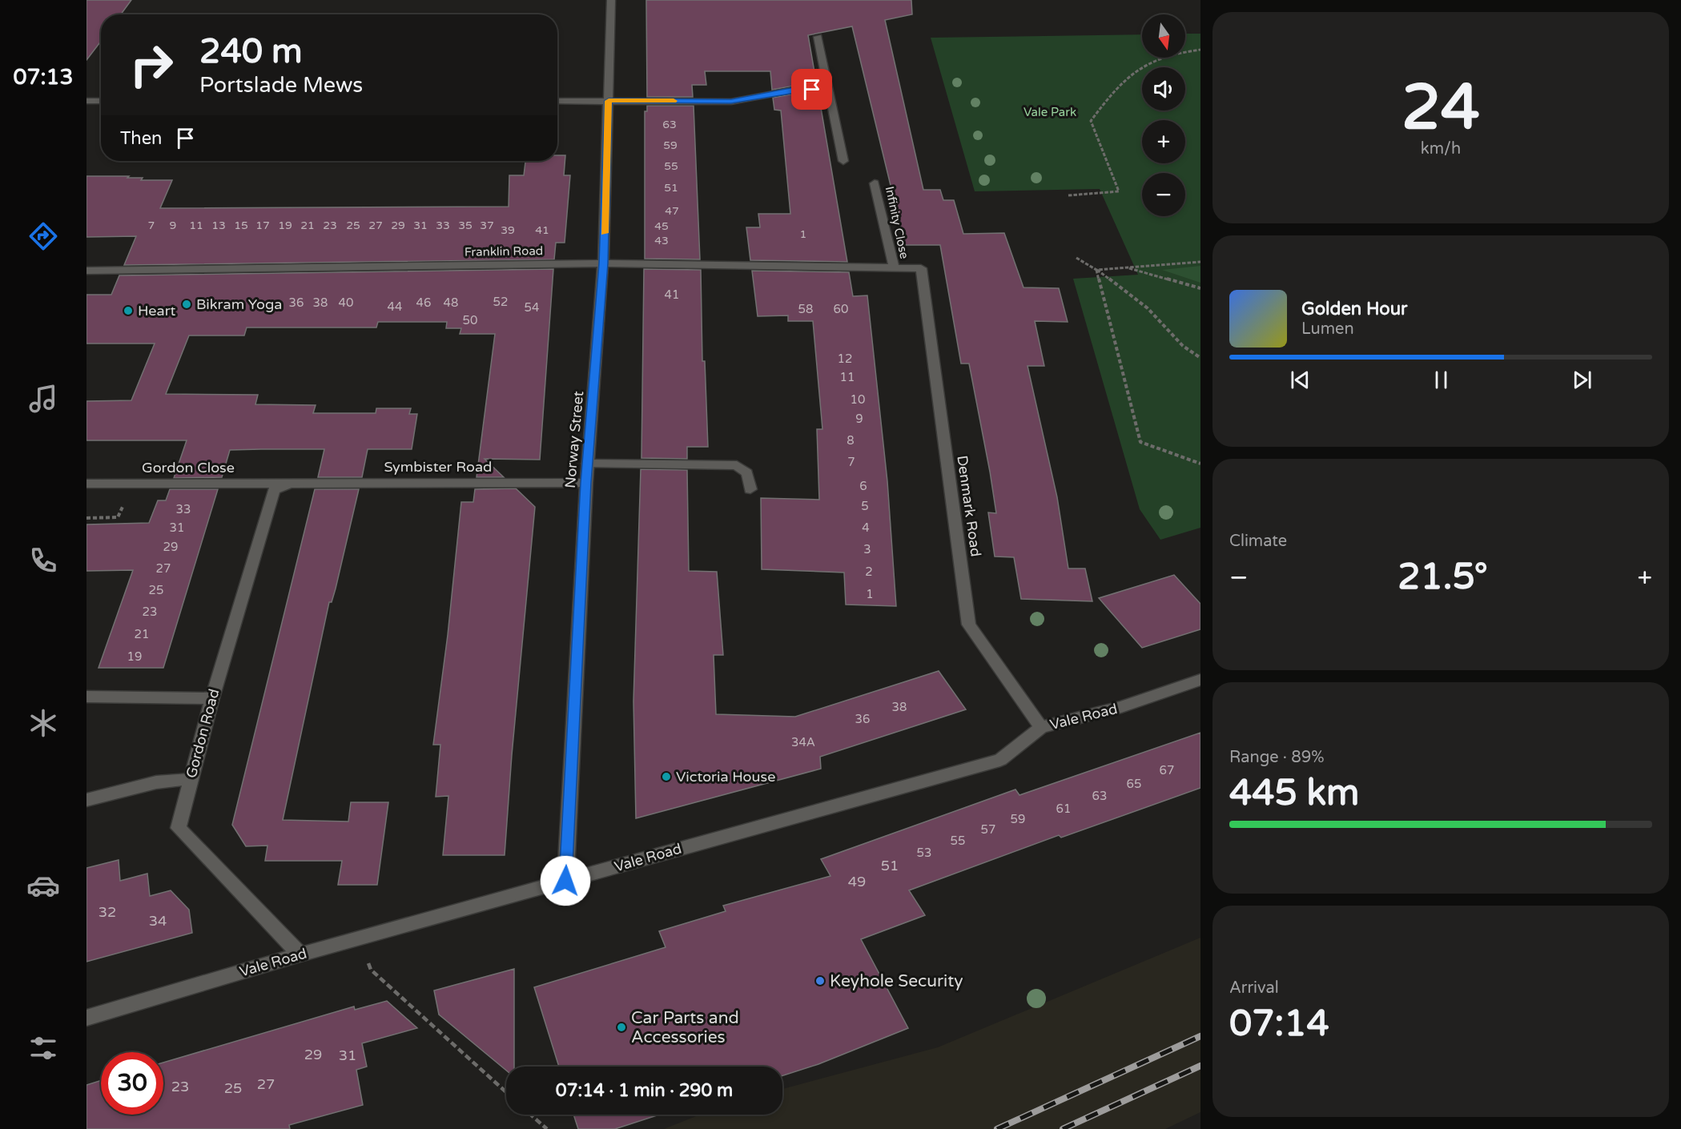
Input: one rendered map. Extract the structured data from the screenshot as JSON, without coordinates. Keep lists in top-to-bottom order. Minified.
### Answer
{"streets":{"street":["Infinity Close","Franklin Road","Norway Street","Symbister Road","Gordon Close","Denmark Road","Vale Road","Gordon Road"]},"crossings":[["Infinity Close","Franklin Road"],["Franklin Road","Norway Street"],["Franklin Road","Denmark Road"],["Norway Street","Symbister Road"],["Norway Street","Vale Road"],["Symbister Road","Gordon Close"],["Symbister Road","Gordon Road"],["Gordon Close","Gordon Road"],["Denmark Road","Vale Road"],["Vale Road","Gordon Road"]],"parks":["Vale Park"],"places":["Bikram Yoga","Heart","Victoria House","Keyhole Security","Car Parts and Accessories"],"house_numbers":["63","59","55","51","47","7","9","11","13","15","17","19","21","23","25","27","29","31","33","35","37","45","39","41","1","43","41","52","36","38","40","46","48","44","54","58","60","50","12","11","10","9","8","7","6","5","33","31","4","29","3","27","2","25","1","23","21","19","38","36","34A","67","65","63","61","59","57","55","53","51","49","32","34","29","31","27","23","25"],"north":"bottom","page":{"tabs":"07:13","tile":[["24","km/h"],"Climate",["Range · 89%","445 km"],["Arrival","07:14"]],"map_buttons":["+","−"],"turn":["240 m","Portslade Mews"],"then":"Then","song":["Golden Hour","Lumen"],"heat":["−","21.5°","+"],"limit":"30","trip":"07:14 · 1 min · 290 m"}}
